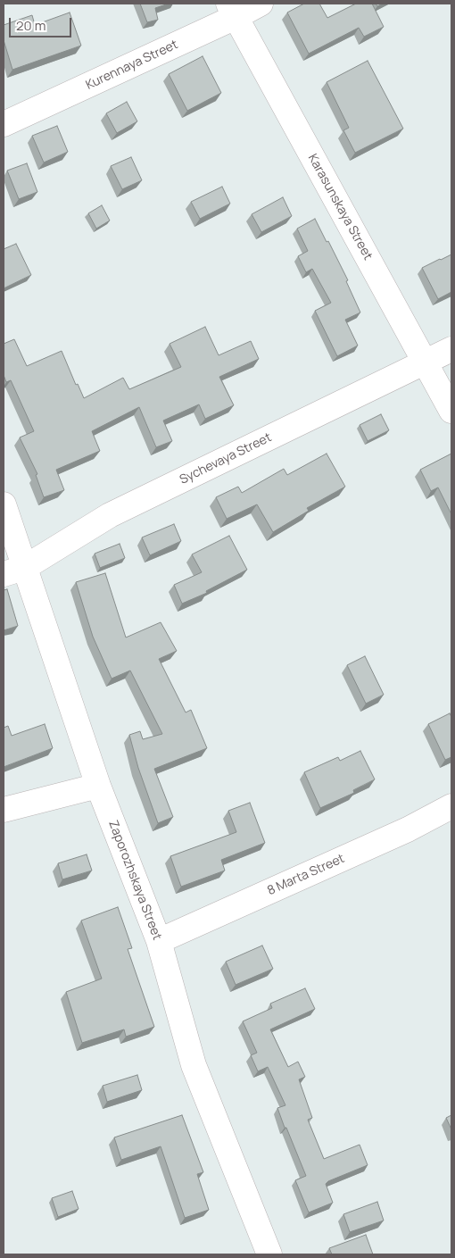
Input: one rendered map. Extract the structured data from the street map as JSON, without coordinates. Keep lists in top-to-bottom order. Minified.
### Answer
{"streets":{"street":["Kurennaya Street","Karasunskaya Street","Sychevaya Street","8 Marta Street","Zaporozhskaya Street"]},"crossings":[["Kurennaya Street","Karasunskaya Street"],["Karasunskaya Street","Sychevaya Street"],["Sychevaya Street","Zaporozhskaya Street"],["8 Marta Street","Zaporozhskaya Street"]],"scale_bar":"20 m"}
